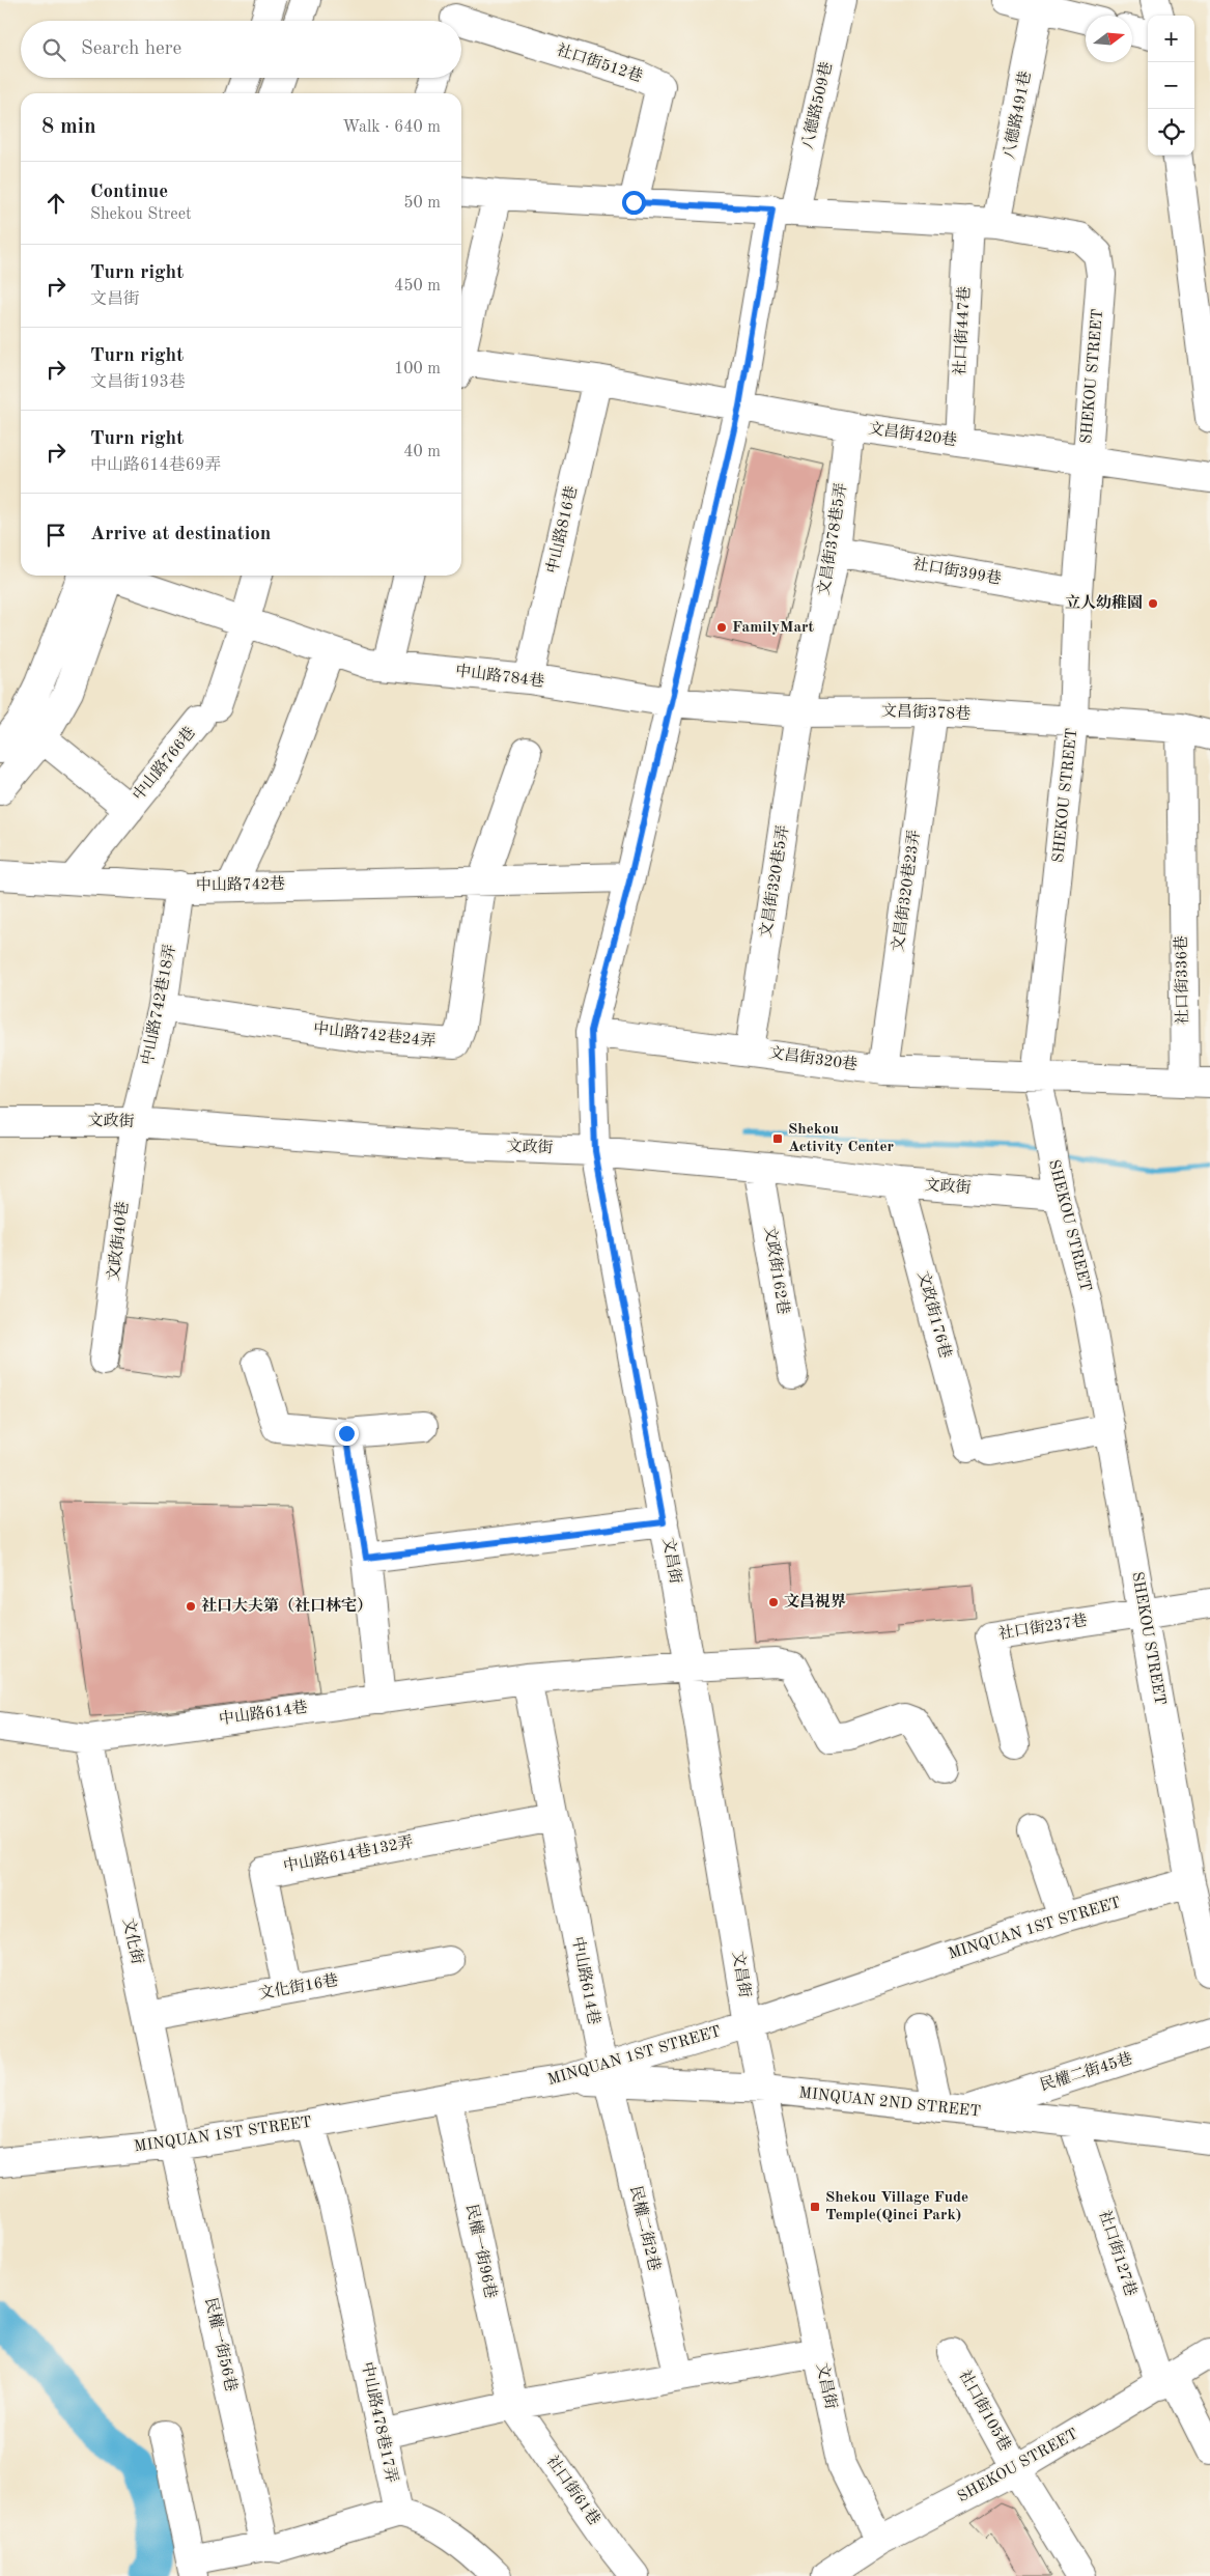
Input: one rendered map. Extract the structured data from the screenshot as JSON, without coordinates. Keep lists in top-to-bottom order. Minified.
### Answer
{"streets":{"street":["社口街512巷","八德路509巷","八德路491巷","社口街447巷","SHEKOU STREET","文昌街420巷","中山路816巷","文昌街378巷5弄","社口街399巷","中山路784巷","文昌街378巷","中山路766巷","文昌街320巷5弄","中山路742巷","文昌街320巷23弄","社口街336巷","中山路742巷18弄","中山路742巷24弄","文昌街320巷","文政街","文政街40巷","文政街162巷","文政街176巷","文昌街","社口街237巷","中山路614巷","中山路614巷132弄","MINQUAN 1ST STREET","文化街","文化街16巷","民權二街45巷","MINQUAN 2ND STREET","民權二街2巷","民權一街96巷","社口街127巷","民權一街56巷","社口街105巷","中山路478巷17弄","社口街61巷"]},"crossings":[["社口街512巷","SHEKOU STREET"],["八德路509巷","SHEKOU STREET"],["八德路509巷","文昌街"],["八德路491巷","社口街447巷"],["八德路491巷","SHEKOU STREET"],["社口街447巷","SHEKOU STREET"],["社口街447巷","文昌街420巷"],["SHEKOU STREET","文昌街420巷"],["SHEKOU STREET","社口街399巷"],["SHEKOU STREET","文昌街378巷"],["SHEKOU STREET","社口街336巷"],["SHEKOU STREET","文昌街320巷"],["SHEKOU STREET","文政街"],["SHEKOU STREET","文政街176巷"],["SHEKOU STREET","文昌街"],["SHEKOU STREET","社口街237巷"],["SHEKOU STREET","MINQUAN 1ST STREET"],["SHEKOU STREET","社口街127巷"],["SHEKOU STREET","社口街105巷"],["文昌街420巷","文昌街378巷5弄"],["文昌街420巷","文昌街"],["中山路816巷","中山路784巷"],["文昌街378巷5弄","社口街399巷"],["文昌街378巷5弄","文昌街378巷"],["文昌街378巷5弄","文昌街320巷5弄"],["中山路784巷","文昌街378巷"],["中山路784巷","中山路766巷"],["中山路784巷","文昌街"],["文昌街378巷","文昌街320巷5弄"],["文昌街378巷","文昌街320巷23弄"],["文昌街378巷","社口街336巷"],["文昌街378巷","文昌街"],["中山路766巷","中山路742巷"],["文昌街320巷5弄","文昌街320巷"],["中山路742巷","中山路742巷18弄"],["中山路742巷","中山路742巷24弄"],["中山路742巷","文昌街"],["文昌街320巷23弄","文昌街320巷"],["社口街336巷","文昌街320巷"],["中山路742巷18弄","中山路742巷24弄"],["中山路742巷18弄","文政街"],["中山路742巷18弄","文政街40巷"],["文昌街320巷","文昌街"],["文政街","文政街40巷"],["文政街","文政街162巷"],["文政街","文政街176巷"],["文政街","文昌街"],["文昌街","中山路614巷"],["文昌街","MINQUAN 1ST STREET"],["文昌街","MINQUAN 2ND STREET"],["中山路614巷","中山路614巷132弄"],["中山路614巷","MINQUAN 1ST STREET"],["中山路614巷","文化街"],["中山路614巷","MINQUAN 2ND STREET"],["中山路614巷","民權二街2巷"],["中山路614巷132弄","文化街16巷"],["MINQUAN 1ST STREET","文化街"],["MINQUAN 1ST STREET","MINQUAN 2ND STREET"],["MINQUAN 1ST STREET","民權二街2巷"],["MINQUAN 1ST STREET","民權一街96巷"],["MINQUAN 1ST STREET","民權一街56巷"],["MINQUAN 1ST STREET","中山路478巷17弄"],["文化街","文化街16巷"],["文化街","民權一街56巷"],["民權二街45巷","MINQUAN 2ND STREET"],["MINQUAN 2ND STREET","民權二街2巷"],["MINQUAN 2ND STREET","社口街127巷"],["民權一街96巷","社口街61巷"]],"places":{"other":["立人幼稚園","FamilyMart","文昌視界","社口大夫第（社口林宅）"],"transit":["Shekou Activity Center","Shekou Village Fude Temple(Qinci Park)"]},"north":"right","page":{"map_buttons":["+","−"],"search":"Search here","heading":["8 min","Walk · 640 m"],"list":[["Continue","Shekou Street","50 m"],["Turn right","文昌街","450 m"],["Turn right","文昌街193巷","100 m"],["Turn right","中山路614巷69弄","40 m"],"Arrive at destination"]}}
